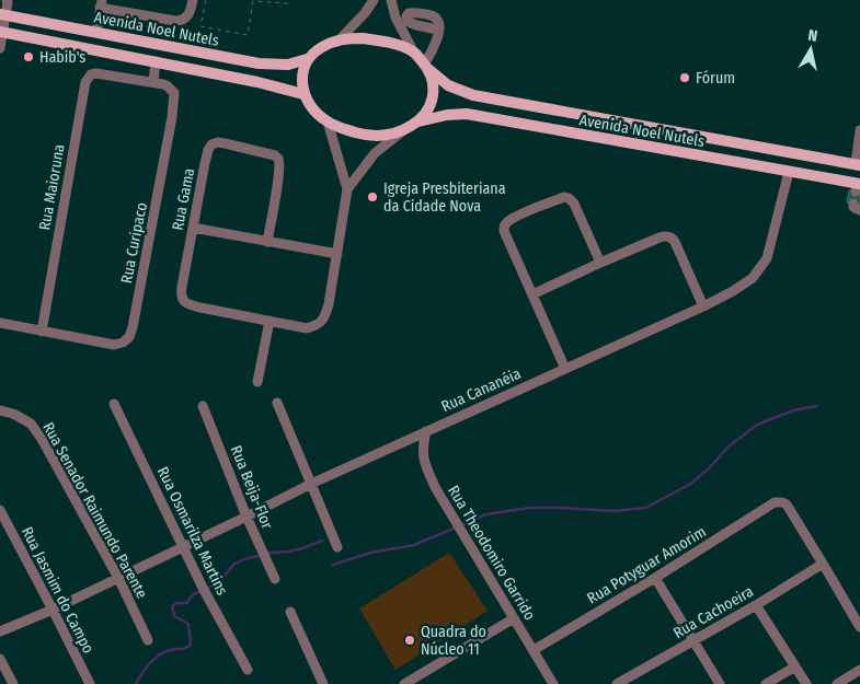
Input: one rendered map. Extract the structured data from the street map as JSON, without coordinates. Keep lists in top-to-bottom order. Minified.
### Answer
{"streets":{"main road":["Avenida Noel Nutels"],"street":["Rua Maioruna","Rua Gama","Rua Curipaco","Rua Cananéia","Rua Beija-Flor","Rua Senador Raimundo Parente","Rua Osmarilza Martins","Rua Theodomiro Garrido","Rua Potyguar Amorim","Rua Jasmim do Campo","Rua Cachoeira"]},"crossings":[["Avenida Noel Nutels","Rua Cananéia"],["Rua Maioruna","Rua Curipaco"],["Rua Cananéia","Rua Beija-Flor"],["Rua Cananéia","Rua Senador Raimundo Parente"],["Rua Cananéia","Rua Osmarilza Martins"],["Rua Cananéia","Rua Theodomiro Garrido"],["Rua Cananéia","Rua Jasmim do Campo"],["Rua Theodomiro Garrido","Rua Potyguar Amorim"],["Rua Potyguar Amorim","Rua Cachoeira"]],"places":["Habib's","Fórum","Igreja Presbiteriana da Cidade Nova","Quadra do Núcleo 11"],"north":"top"}
